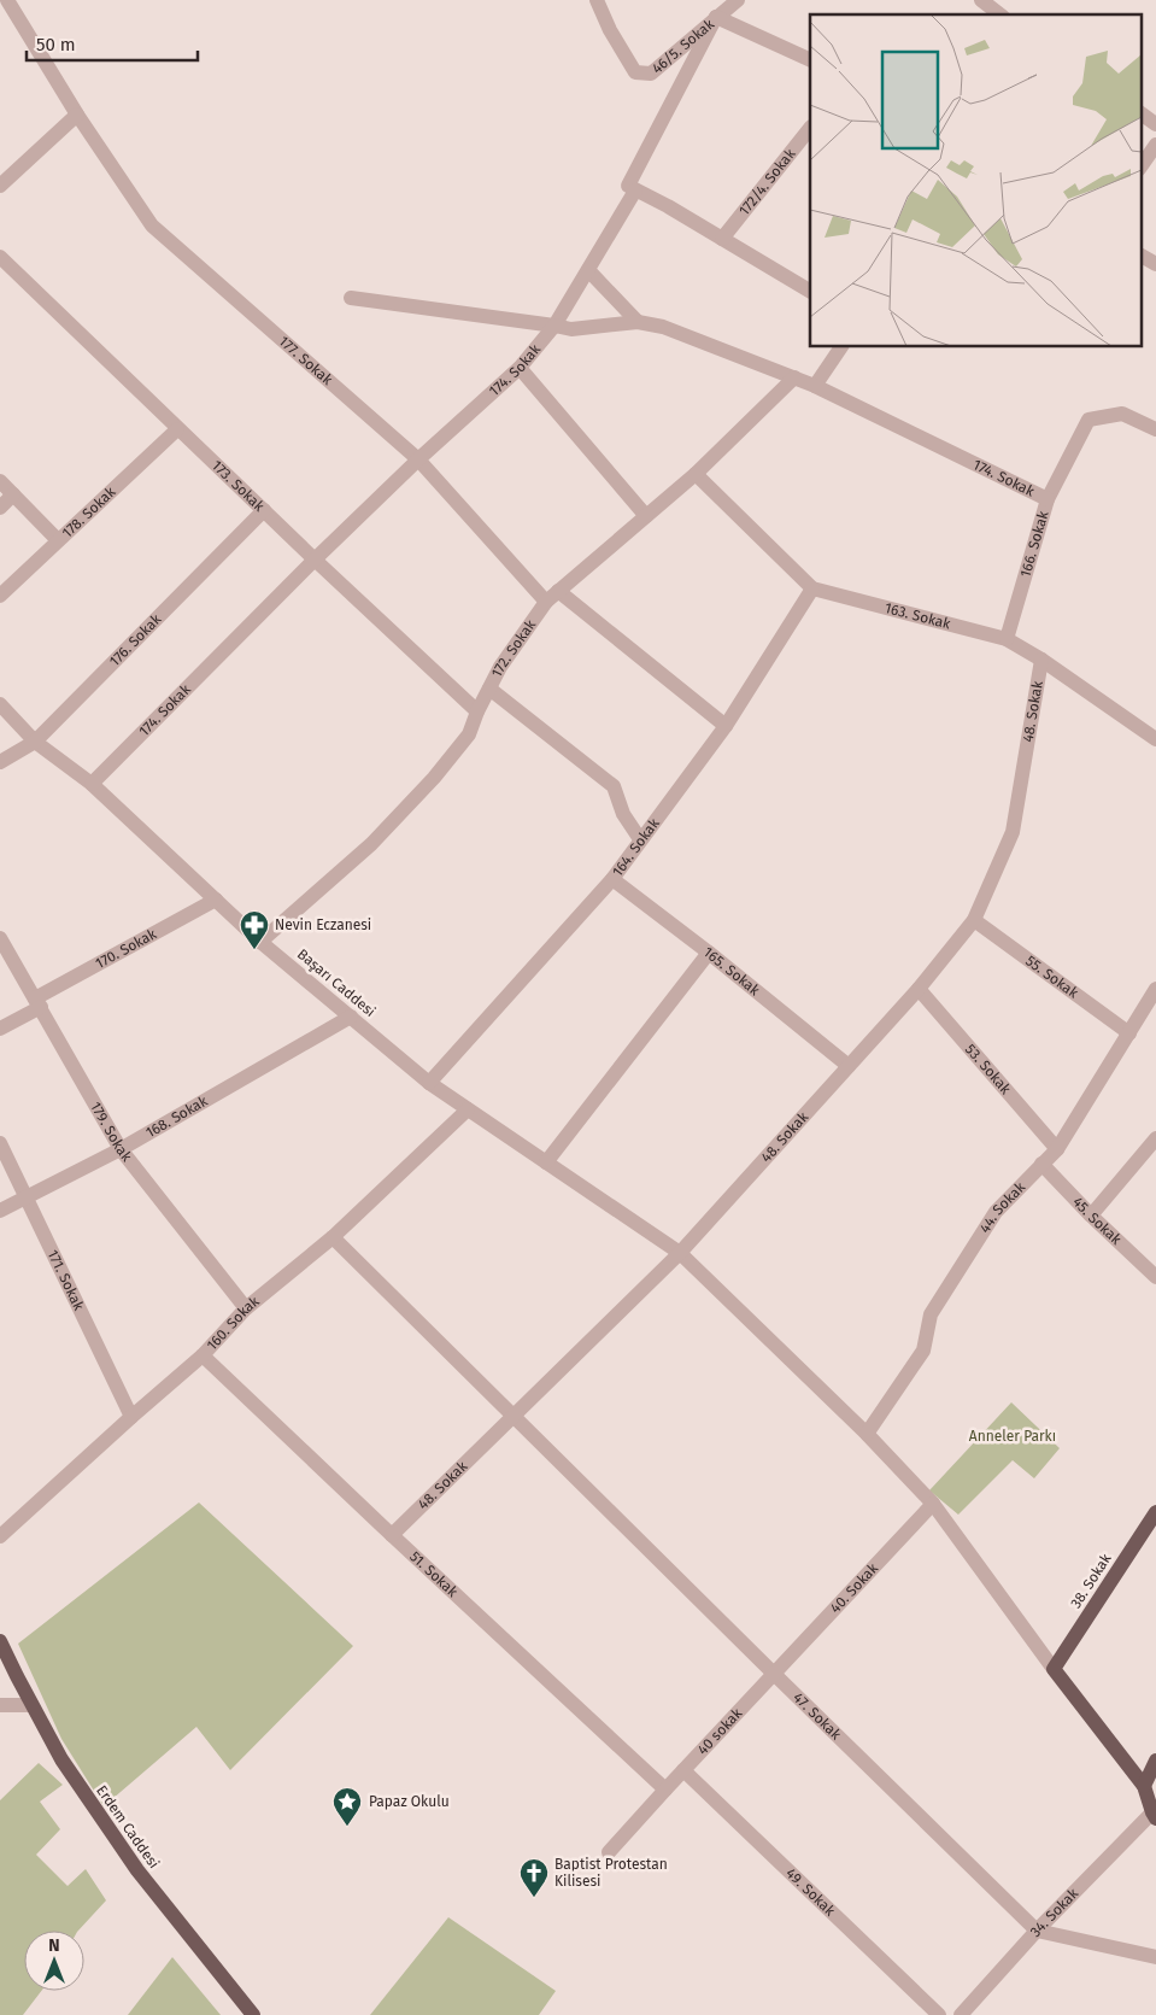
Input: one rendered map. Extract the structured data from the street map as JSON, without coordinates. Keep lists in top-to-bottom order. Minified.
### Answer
{"streets":{"main road":["38. Sokak","Erdem Caddesi"],"street":["46/5. Sokak","172/4. Sokak","177. Sokak","174. Sokak","173. Sokak","178. Sokak","166. Sokak","163. Sokak","176. Sokak","172. Sokak","48. Sokak","164. Sokak","170. Sokak","165. Sokak","55. Sokak","Başarı Caddesi","53. Sokak","168. Sokak","179. Sokak","44. Sokak","45. Sokak","171. Sokak","160. Sokak","51. Sokak","40. Sokak","47. Sokak","40 sokak","49. Sokak","34. Sokak"]},"crossings":[["177. Sokak","174. Sokak"],["177. Sokak","172. Sokak"],["177. Sokak","164. Sokak"],["174. Sokak","173. Sokak"],["174. Sokak","166. Sokak"],["174. Sokak","172. Sokak"],["174. Sokak","Başarı Caddesi"],["173. Sokak","178. Sokak"],["173. Sokak","176. Sokak"],["173. Sokak","172. Sokak"],["166. Sokak","163. Sokak"],["163. Sokak","172. Sokak"],["163. Sokak","48. Sokak"],["163. Sokak","164. Sokak"],["176. Sokak","Başarı Caddesi"],["172. Sokak","Başarı Caddesi"],["48. Sokak","165. Sokak"],["48. Sokak","55. Sokak"],["48. Sokak","Başarı Caddesi"],["48. Sokak","53. Sokak"],["48. Sokak","51. Sokak"],["48. Sokak","47. Sokak"],["164. Sokak","165. Sokak"],["164. Sokak","Başarı Caddesi"],["170. Sokak","Başarı Caddesi"],["170. Sokak","179. Sokak"],["55. Sokak","44. Sokak"],["Başarı Caddesi","168. Sokak"],["Başarı Caddesi","44. Sokak"],["Başarı Caddesi","160. Sokak"],["Başarı Caddesi","38. Sokak"],["Başarı Caddesi","40. Sokak"],["53. Sokak","44. Sokak"],["168. Sokak","179. Sokak"],["168. Sokak","171. Sokak"],["179. Sokak","160. Sokak"],["44. Sokak","45. Sokak"],["171. Sokak","160. Sokak"],["160. Sokak","51. Sokak"],["160. Sokak","47. Sokak"],["51. Sokak","40 sokak"],["40. Sokak","47. Sokak"],["40. Sokak","40 sokak"],["47. Sokak","40 sokak"],["47. Sokak","34. Sokak"],["40 sokak","49. Sokak"]],"parks":["Anneler Parkı"],"places":{"pharmacy":["Nevin Eczanesi"],"place":["Papaz Okulu"],"church":["Baptist Protestan Kilisesi"]},"scale_bar":"50 m","north":"top"}
